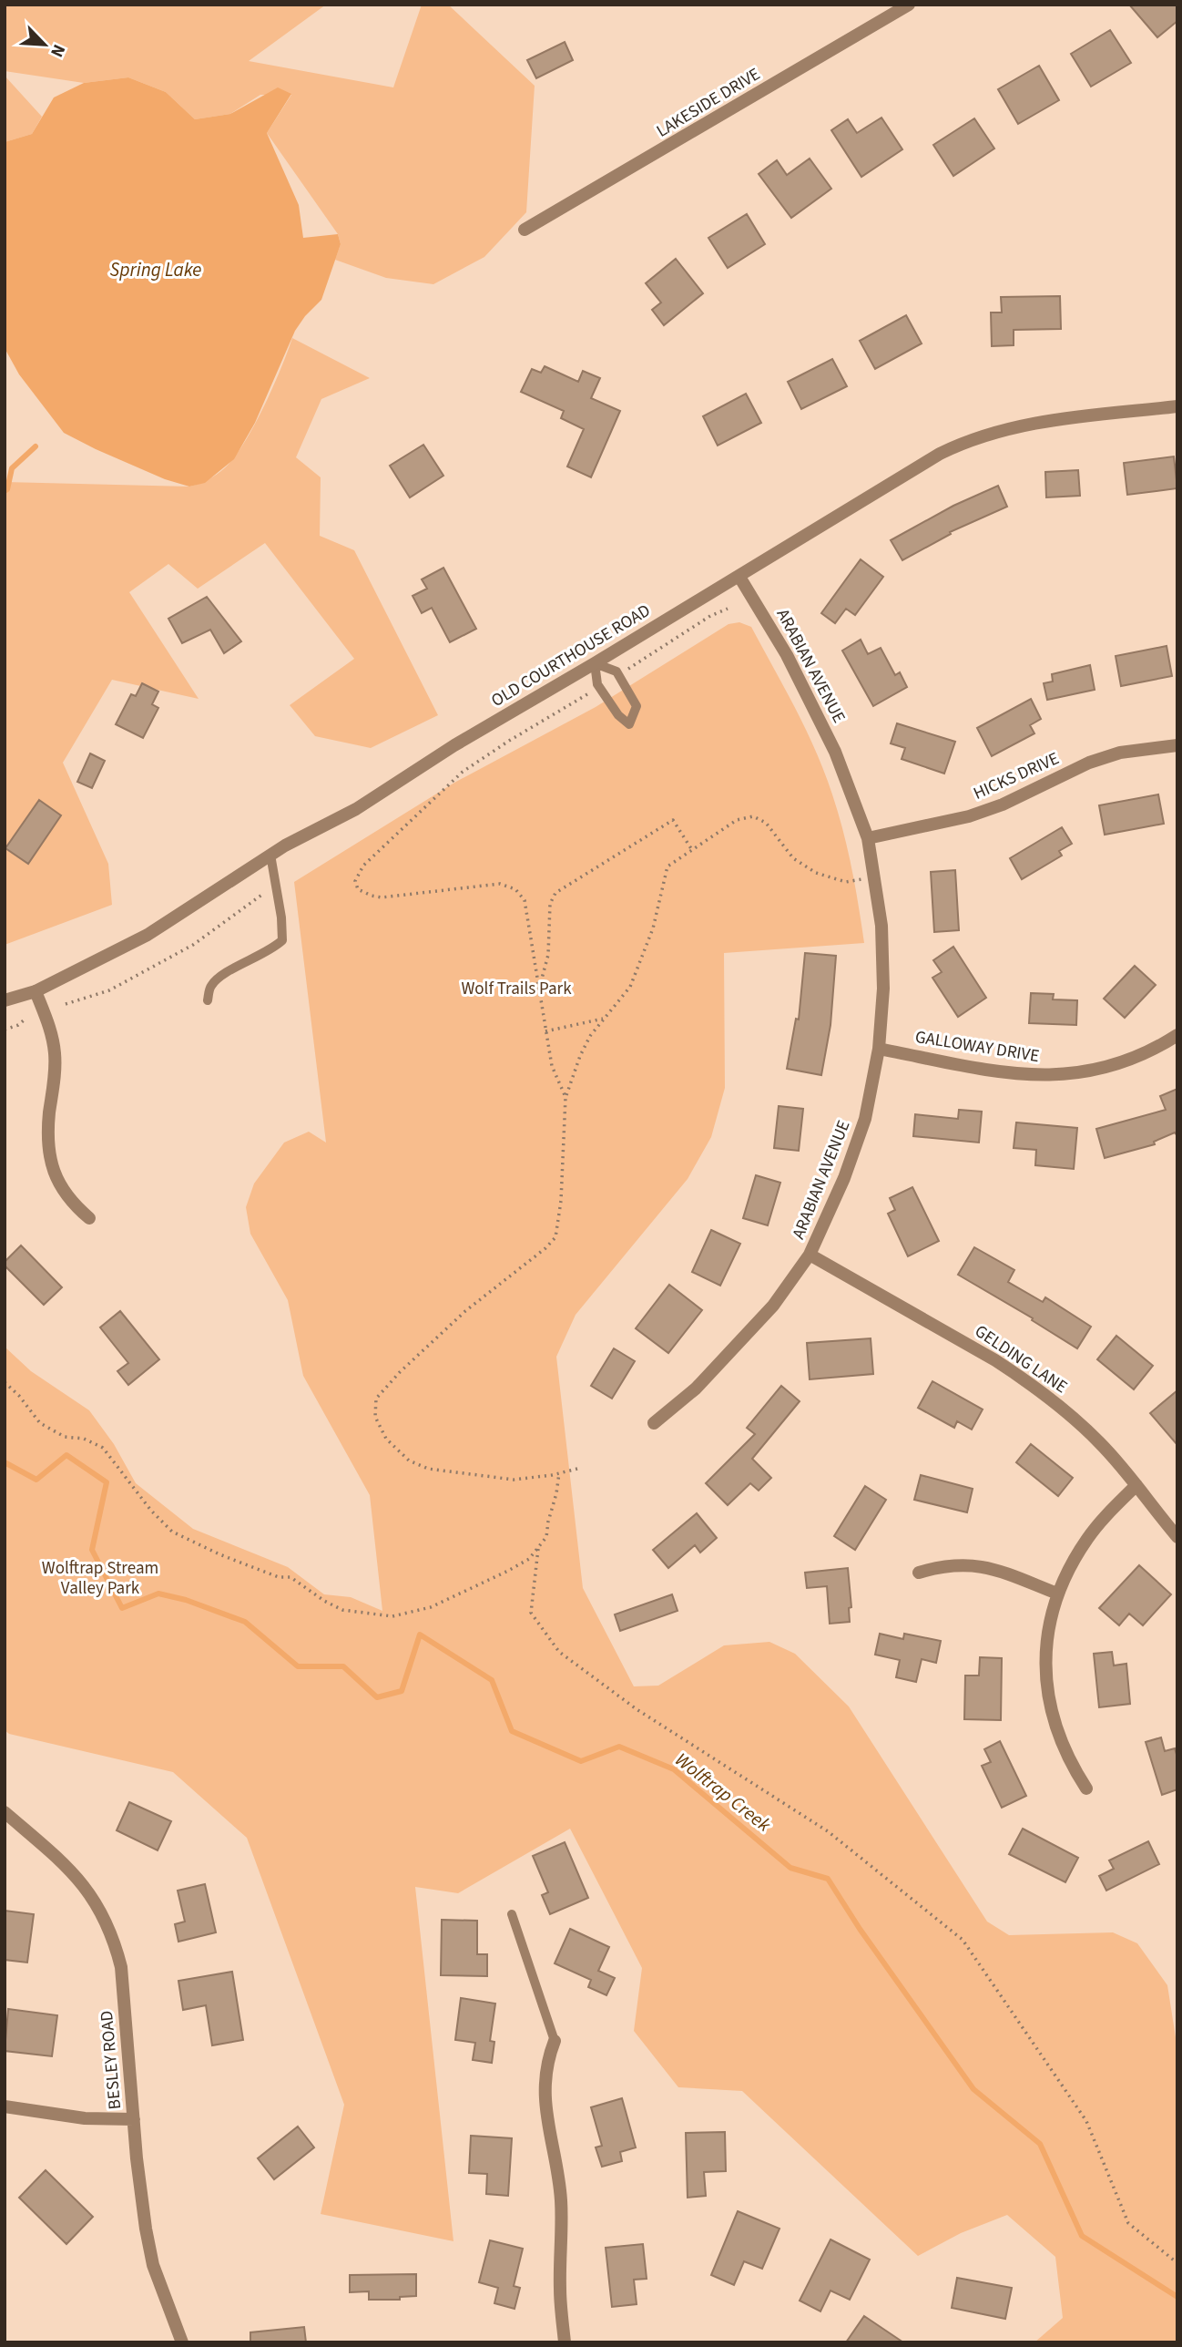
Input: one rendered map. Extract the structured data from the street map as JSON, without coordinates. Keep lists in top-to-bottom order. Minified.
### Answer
{"streets":{"street":["LAKESIDE DRIVE","OLD COURTHOUSE ROAD","ARABIAN AVENUE","HICKS DRIVE","GALLOWAY DRIVE","GELDING LANE","BESLEY ROAD"]},"crossings":[["OLD COURTHOUSE ROAD","ARABIAN AVENUE"],["ARABIAN AVENUE","HICKS DRIVE"],["ARABIAN AVENUE","GALLOWAY DRIVE"],["ARABIAN AVENUE","GELDING LANE"]],"water":["Spring Lake","Wolftrap Creek"],"parks":["Wolf Trails Park","Wolftrap Stream Valley Park"],"north":"bottom right"}
